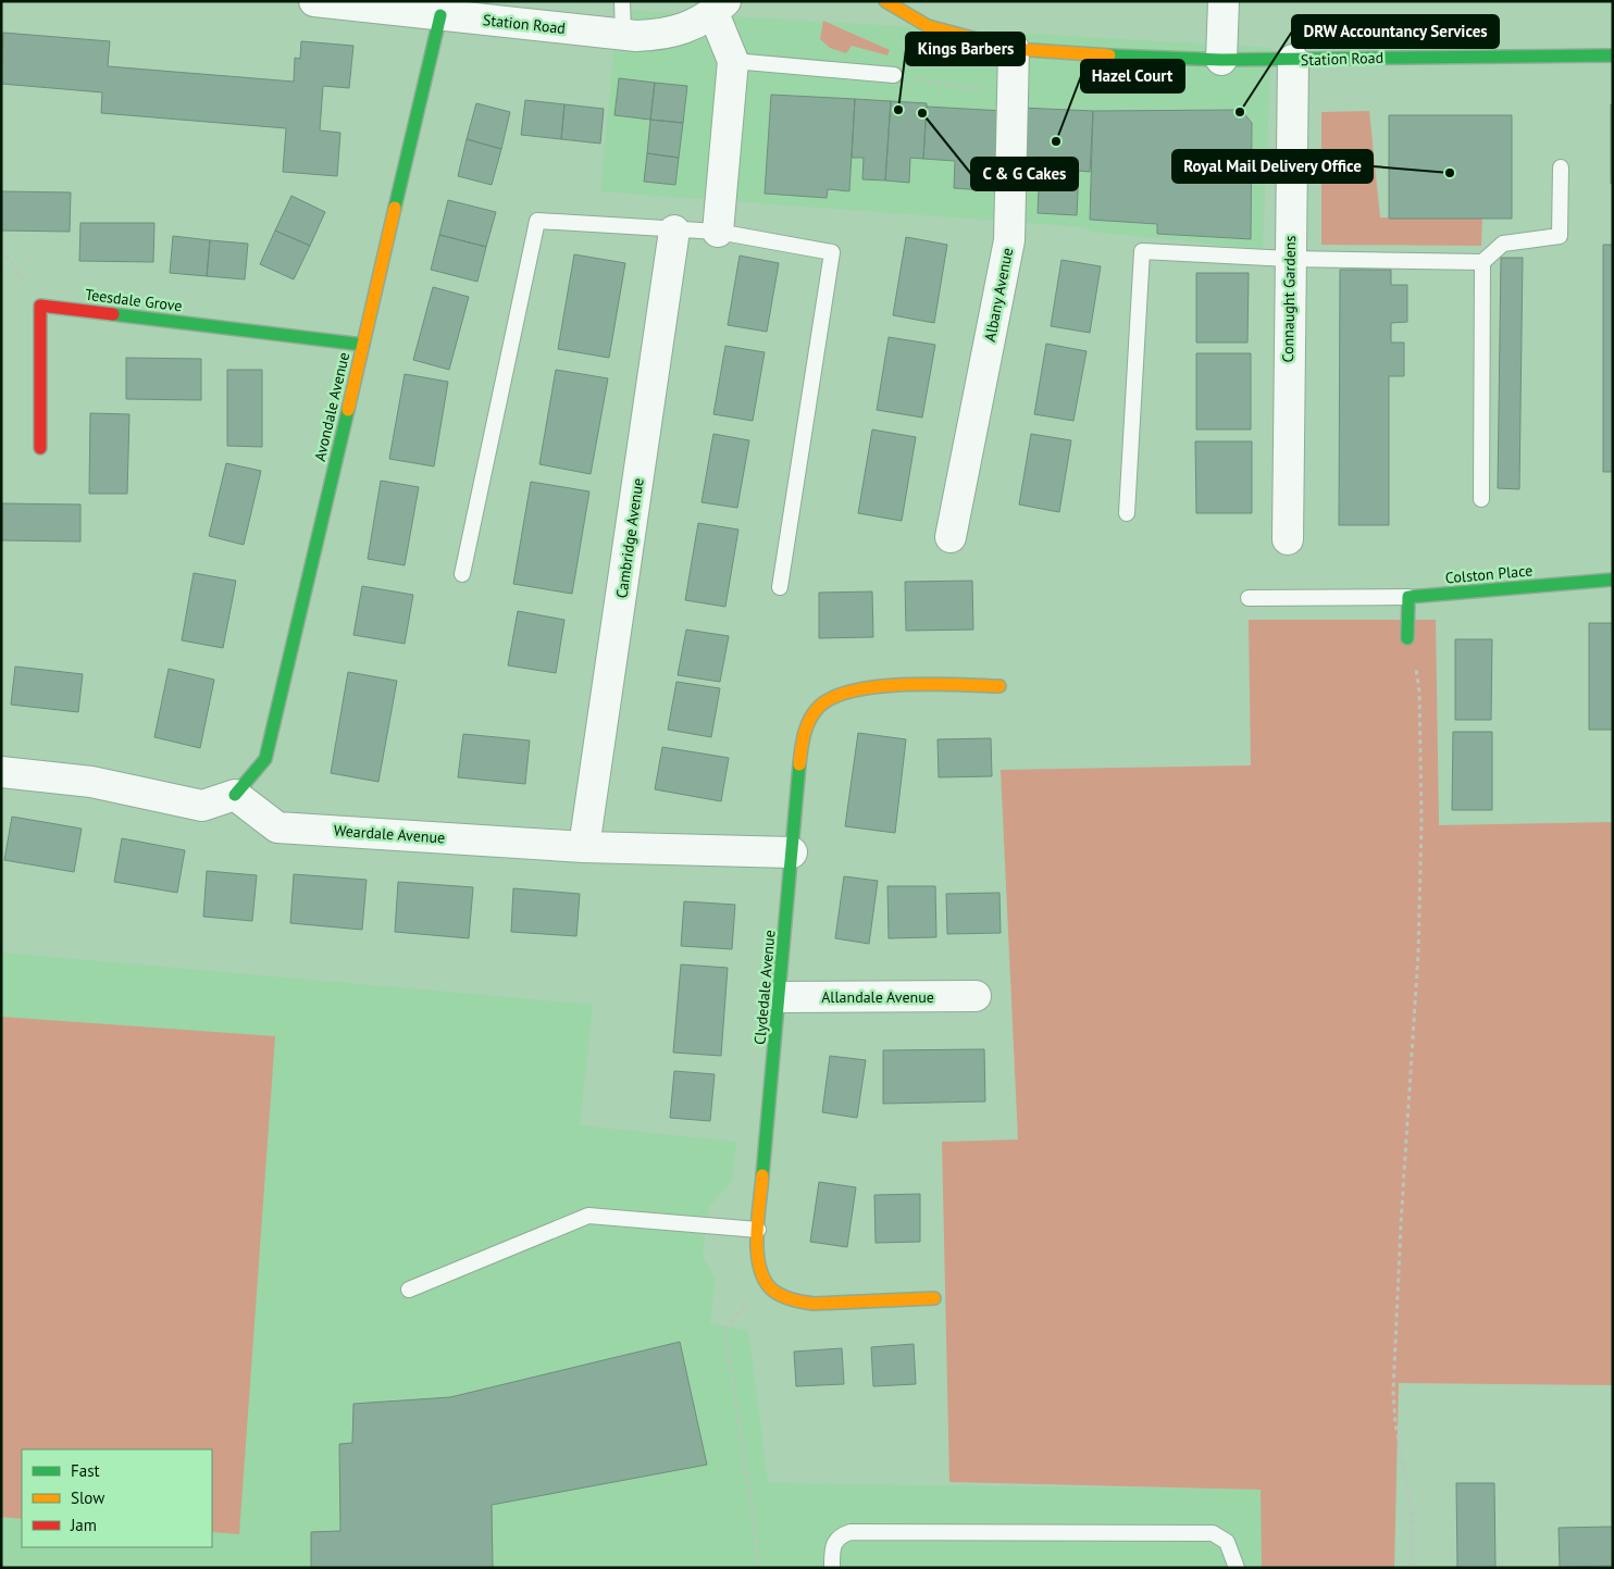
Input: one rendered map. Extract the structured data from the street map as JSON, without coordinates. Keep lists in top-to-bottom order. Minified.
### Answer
{"streets":{"street":["Station Road","Albany Avenue","Connaught Gardens","Teesdale Grove","Avondale Avenue","Cambridge Avenue","Colston Place","Weardale Avenue","Clydedale Avenue","Allandale Avenue"]},"crossings":[["Station Road","Albany Avenue"],["Station Road","Connaught Gardens"],["Station Road","Avondale Avenue"],["Teesdale Grove","Avondale Avenue"],["Avondale Avenue","Weardale Avenue"],["Cambridge Avenue","Weardale Avenue"],["Weardale Avenue","Clydedale Avenue"],["Clydedale Avenue","Allandale Avenue"]],"places":["Kings Barbers","DRW Accountancy Services","C & G Cakes","Hazel Court","Royal Mail Delivery Office"],"legend":["Fast","Slow","Jam"]}
